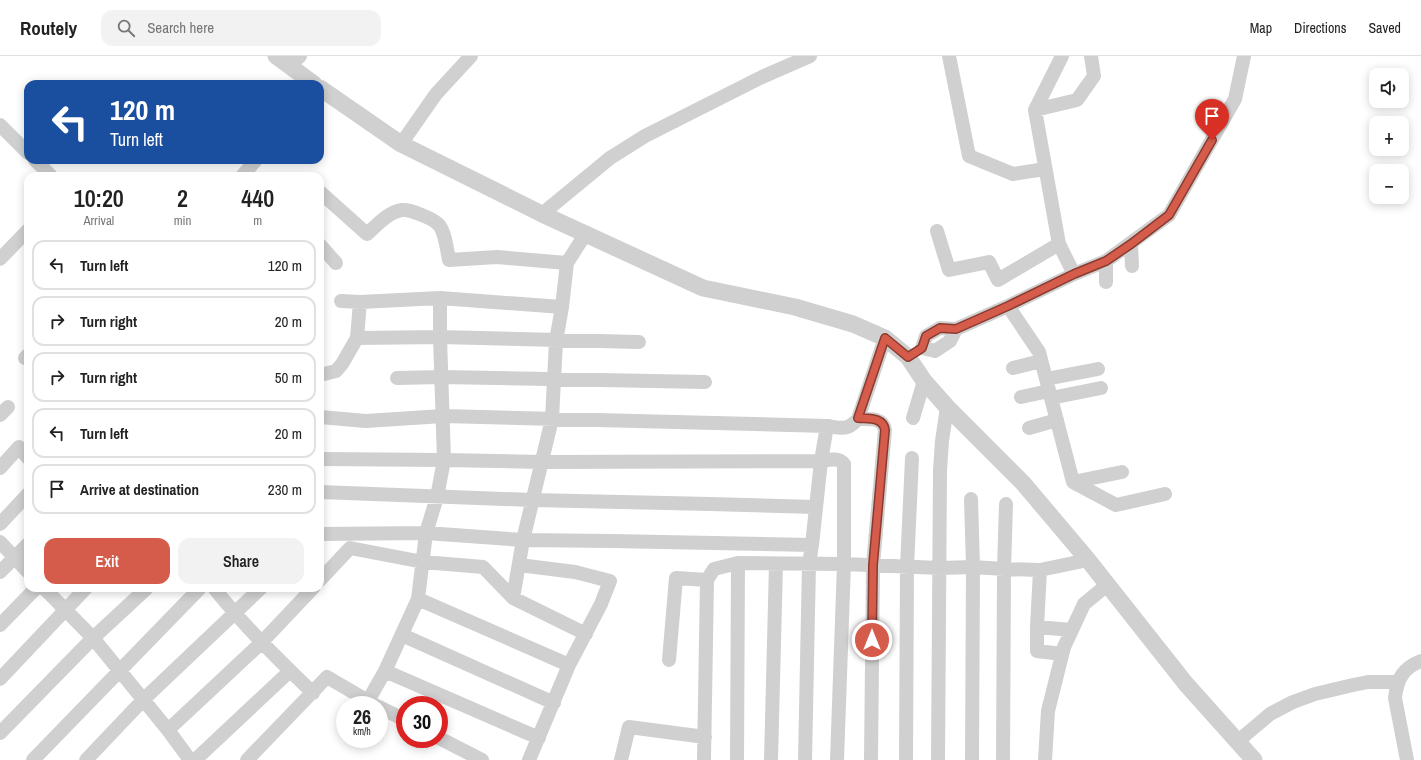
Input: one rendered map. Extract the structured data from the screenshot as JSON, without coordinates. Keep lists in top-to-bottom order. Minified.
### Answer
{"page":{"header":"Routely","search":"Search here","nav":["Map","Directions","Saved"],"map_buttons":["+","−"],"turn":["120 m","Turn left"],"eta":["10:20","Arrival","2","min","440","m"],"list":[{"name":"Turn left","value":"120 m"},{"name":"Turn right","value":"20 m"},{"name":"Turn right","value":"50 m"},{"name":"Turn left","value":"20 m"},{"name":"Arrive at destination","value":"230 m"}],"buttons":["Exit","Share"],"speed":"26 km/h","limit":"30"}}
